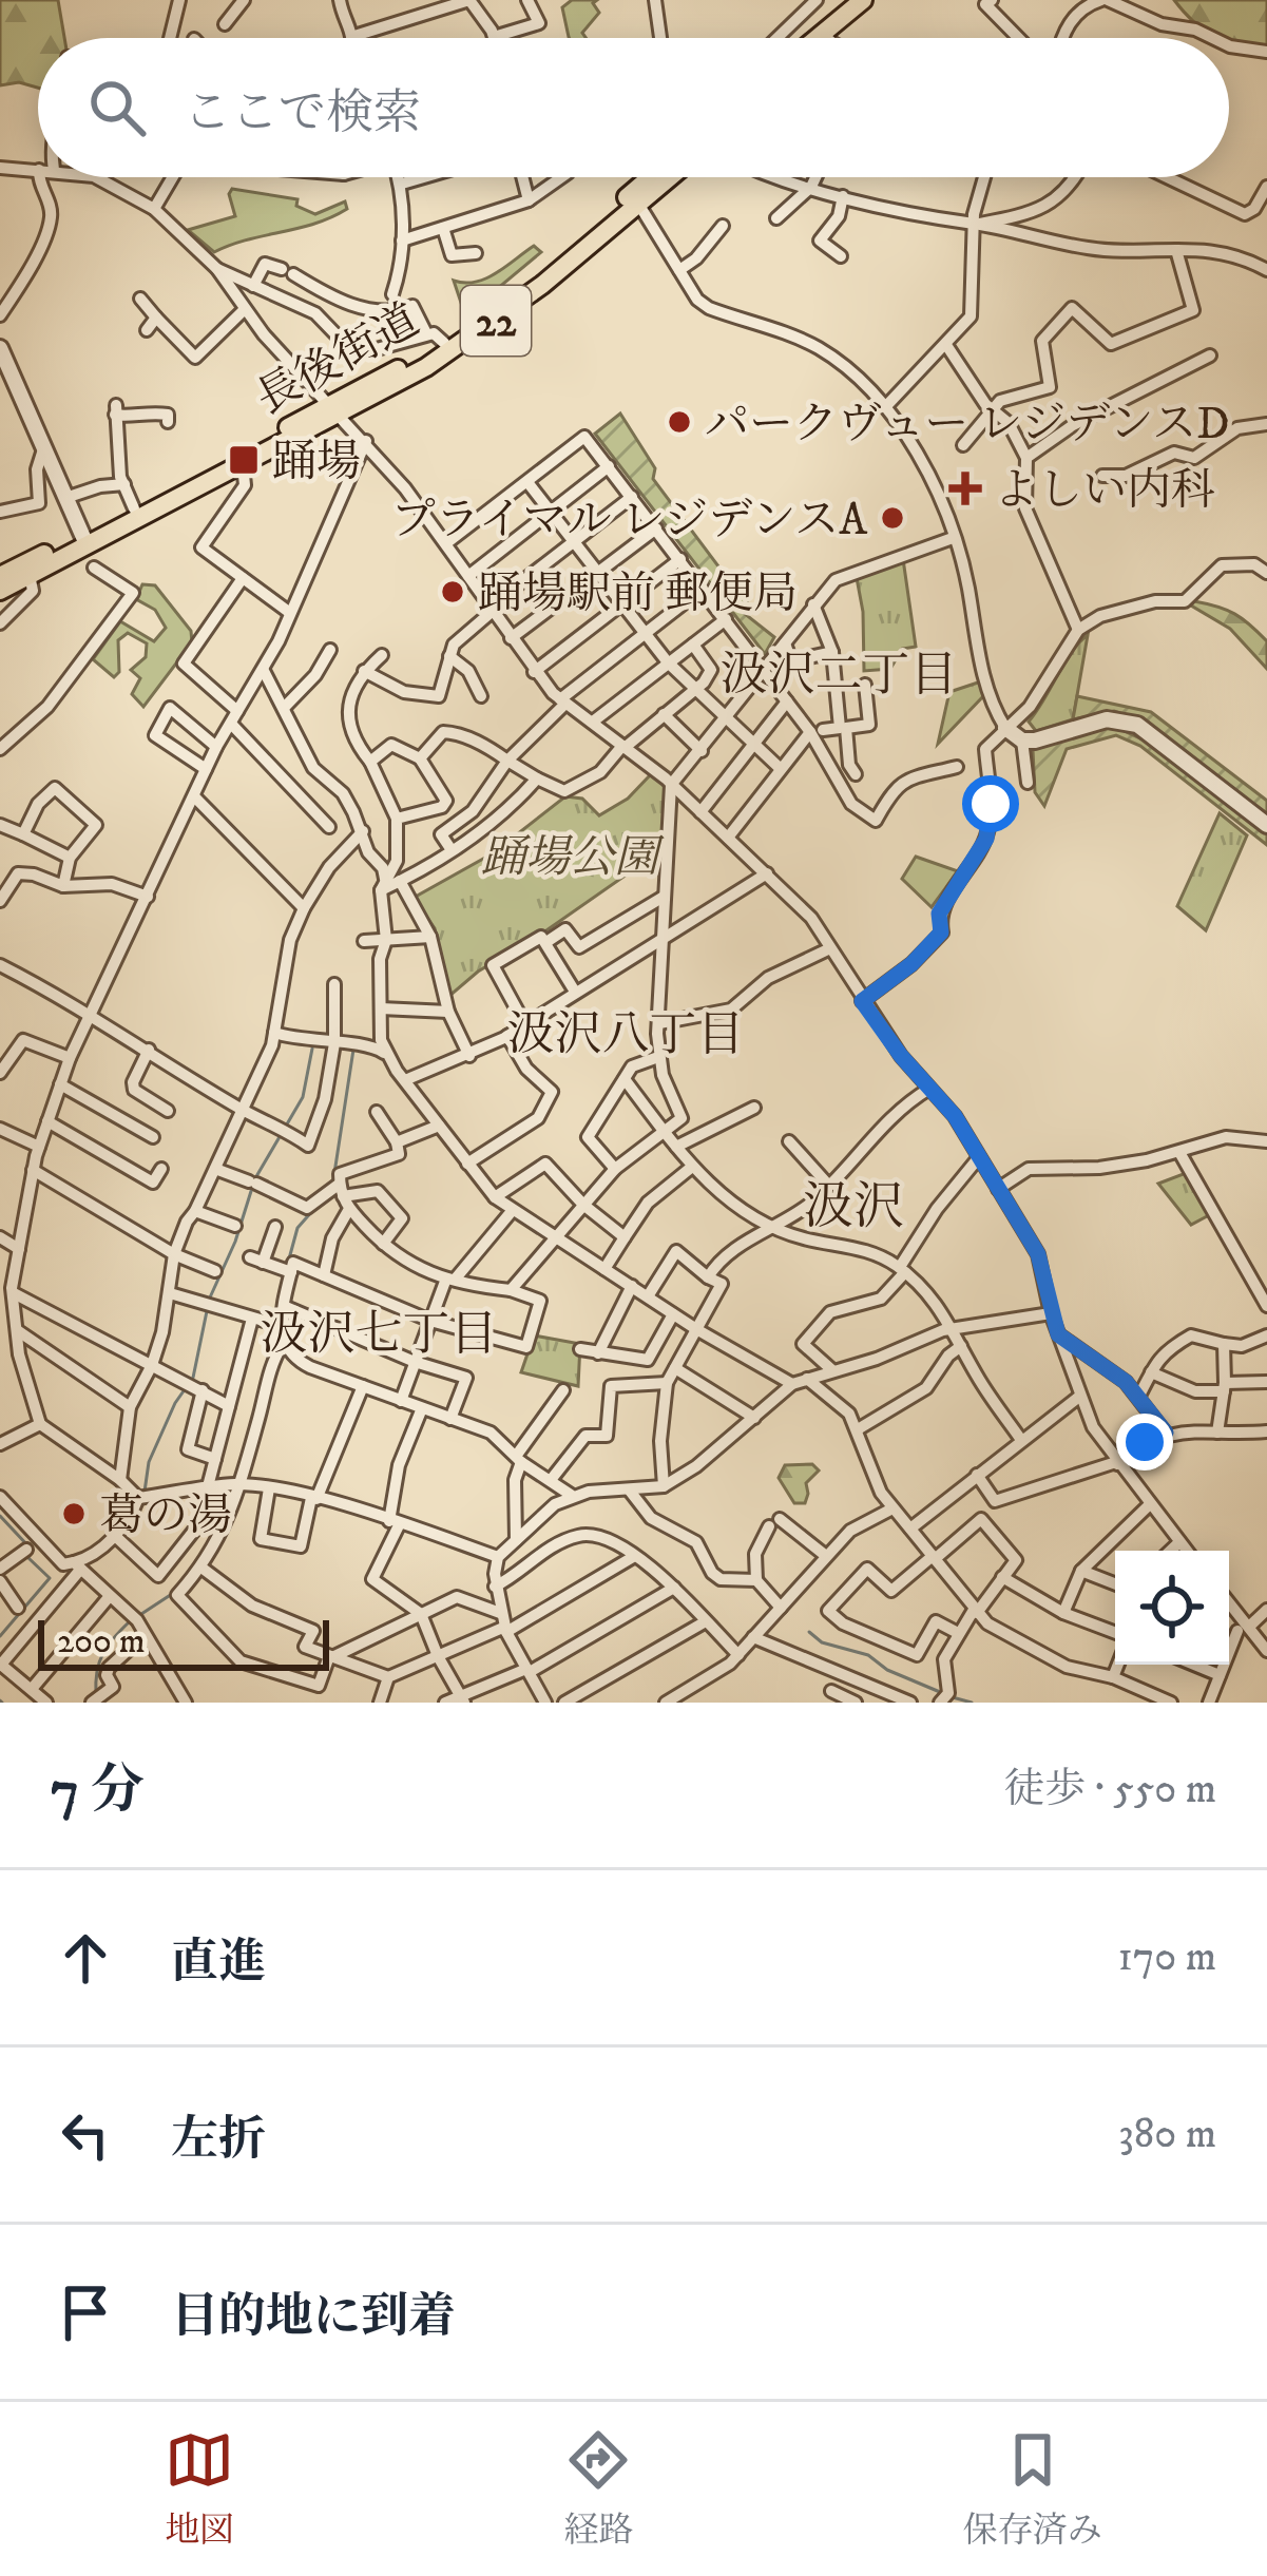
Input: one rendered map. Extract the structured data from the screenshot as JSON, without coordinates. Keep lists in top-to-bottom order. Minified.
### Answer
{"streets":{"main road":["22","長後街道"]},"crossings":[["22","長後街道"]],"districts":["汲沢二丁目","汲沢八丁目","汲沢","汲沢七丁目"],"parks":["踊場公園"],"places":{"other":["パークヴュー レジデンスD","プライマル レジデンスA","踊場駅前 郵便局","葛の湯"],"transit":["踊場"],"health":["よしい内科"]},"scale_bar":"200 m","page":{"search":"ここで検索","scale":"200 m","heading":["7 分","徒歩 · 550 m"],"list":[["直進","170 m"],["左折","380 m"],"目的地に到着"],"nav":["地図","経路","保存済み"]}}
